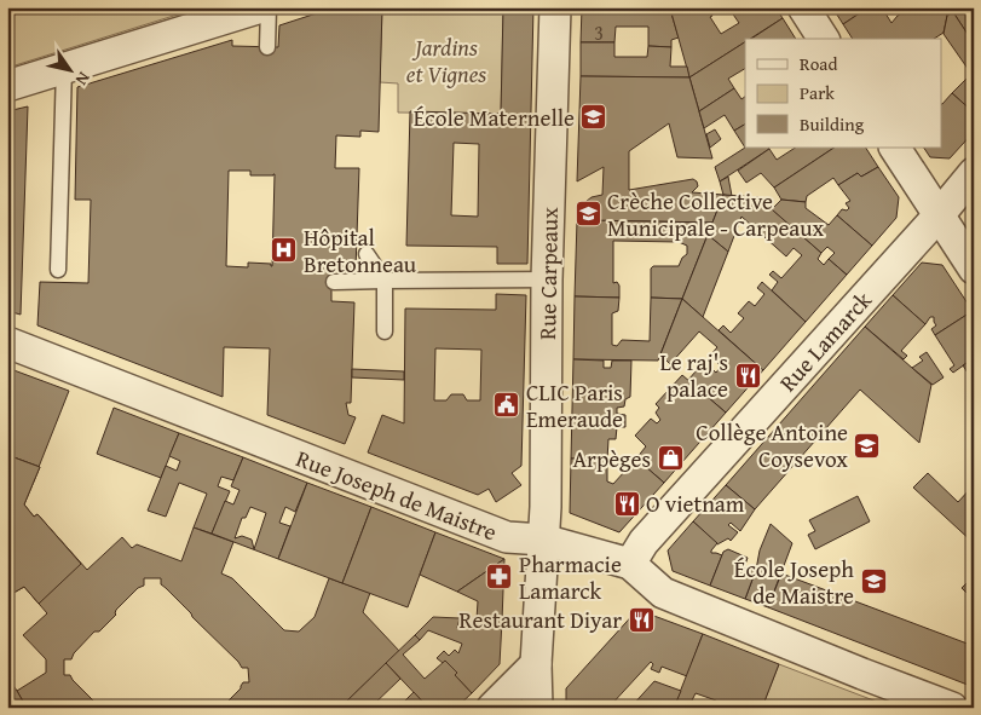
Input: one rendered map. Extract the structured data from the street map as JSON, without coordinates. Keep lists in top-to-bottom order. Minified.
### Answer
{"streets":{"street":["Rue Carpeaux","Rue Lamarck","Rue Joseph de Maistre"]},"crossings":[["Rue Carpeaux","Rue Joseph de Maistre"],["Rue Lamarck","Rue Joseph de Maistre"]],"parks":["Jardins et Vignes"],"places":{"school or university":["École Maternelle","Crèche Collective Municipale - Carpeaux","Collège Antoine Coysevox","École Joseph de Maistre"],"hospital":["Hôpital Bretonneau"],"restaurant":["Le raj's palace","O vietnam","Restaurant Diyar"],"public building":["CLIC Paris Emeraude"],"shop":["Arpèges"],"pharmacy":["Pharmacie Lamarck"]},"house_numbers":["3"],"legend":["Road","Park","Building"],"north":"bottom right"}
